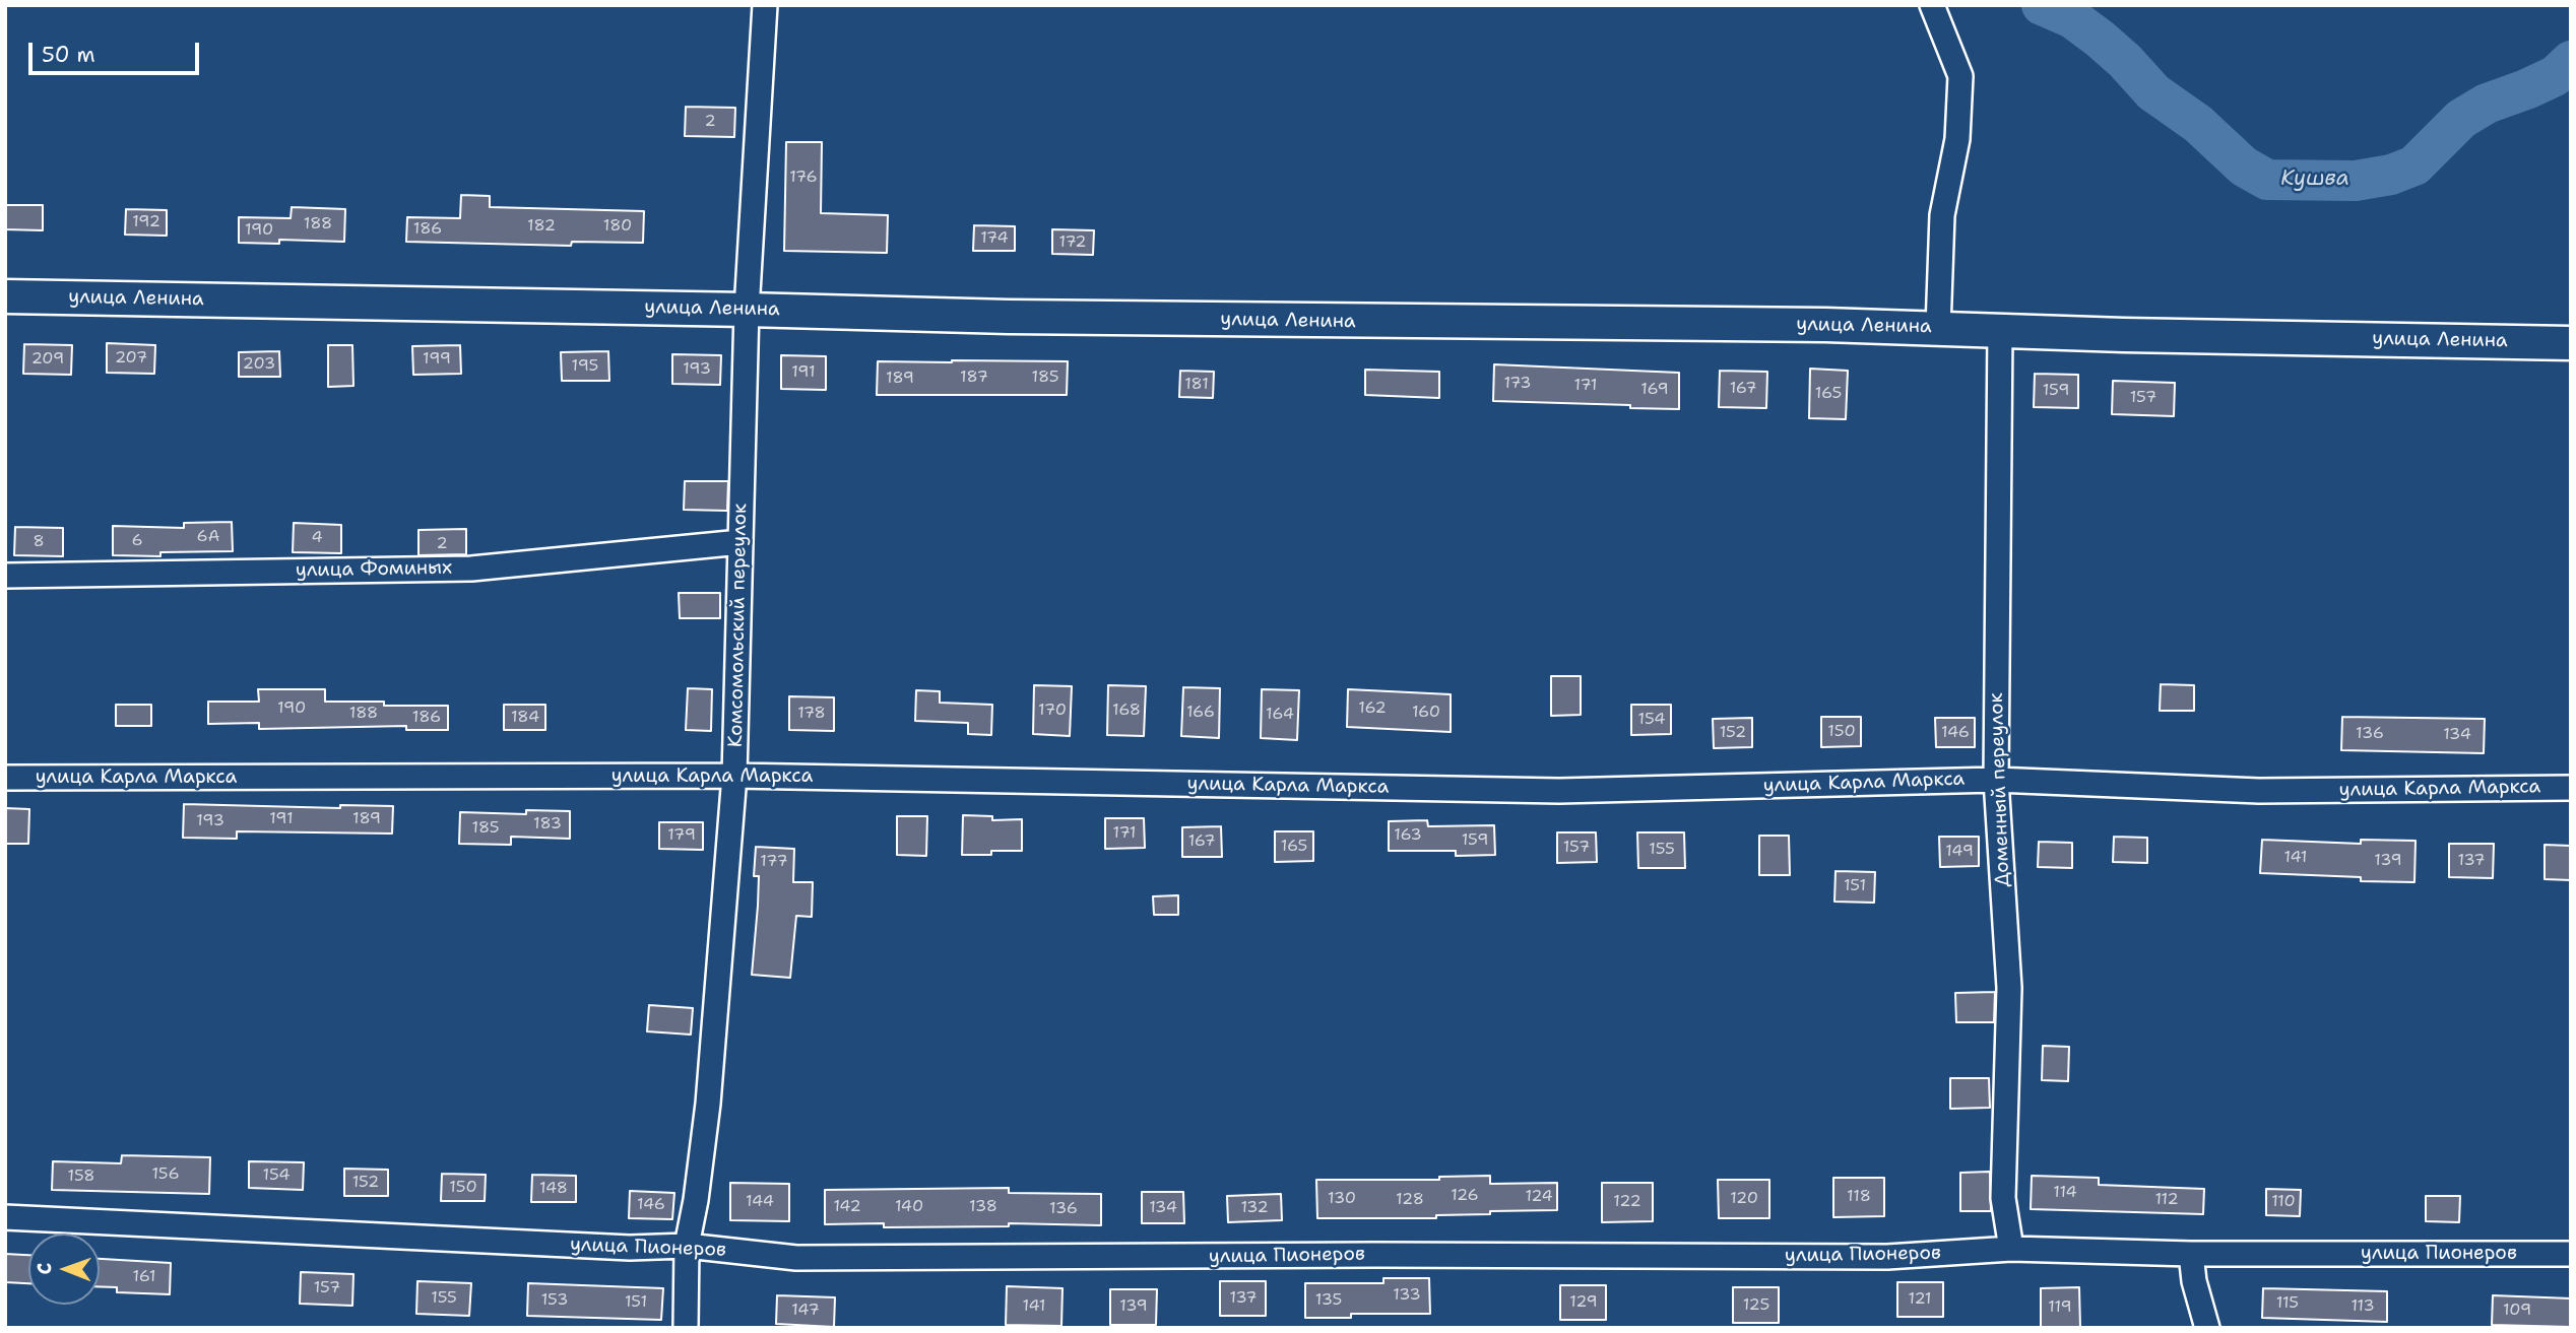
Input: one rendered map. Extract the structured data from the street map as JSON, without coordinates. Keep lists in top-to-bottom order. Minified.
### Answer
{"streets":{"main road":["улица Ленина"],"street":["улица Фоминых","Комсомольский переулок","улица Карла Маркса","Доменный переулок","улица Пионеров"]},"crossings":[["улица Ленина","Комсомольский переулок"],["улица Ленина","Доменный переулок"],["улица Фоминых","Комсомольский переулок"],["Комсомольский переулок","улица Карла Маркса"],["Комсомольский переулок","улица Пионеров"],["улица Карла Маркса","Доменный переулок"],["Доменный переулок","улица Пионеров"]],"water":["Кушва"],"house_numbers":["2","176","192","188","182","180","186","190","174","172","207","209","199","203","195","193","191","187","185","189","173","181","171","167","169","159","165","157","6А","4","6","8","2","190","162","170","168","166","160","188","178","164","186","184","154","150","152","146","136","134","191","189","193","183","185","171","179","163","159","167","165","157","155","149","141","139","137","177","151","156","154","158","152","150","148","114","126","124","118","130","120","128","112","144","122","110","146","142","140","138","134","132","136","161","157","133","155","137","121","153","135","151","129","115","125","141","139","113","119","147","109"],"scale_bar":"50 m","north":"left"}
